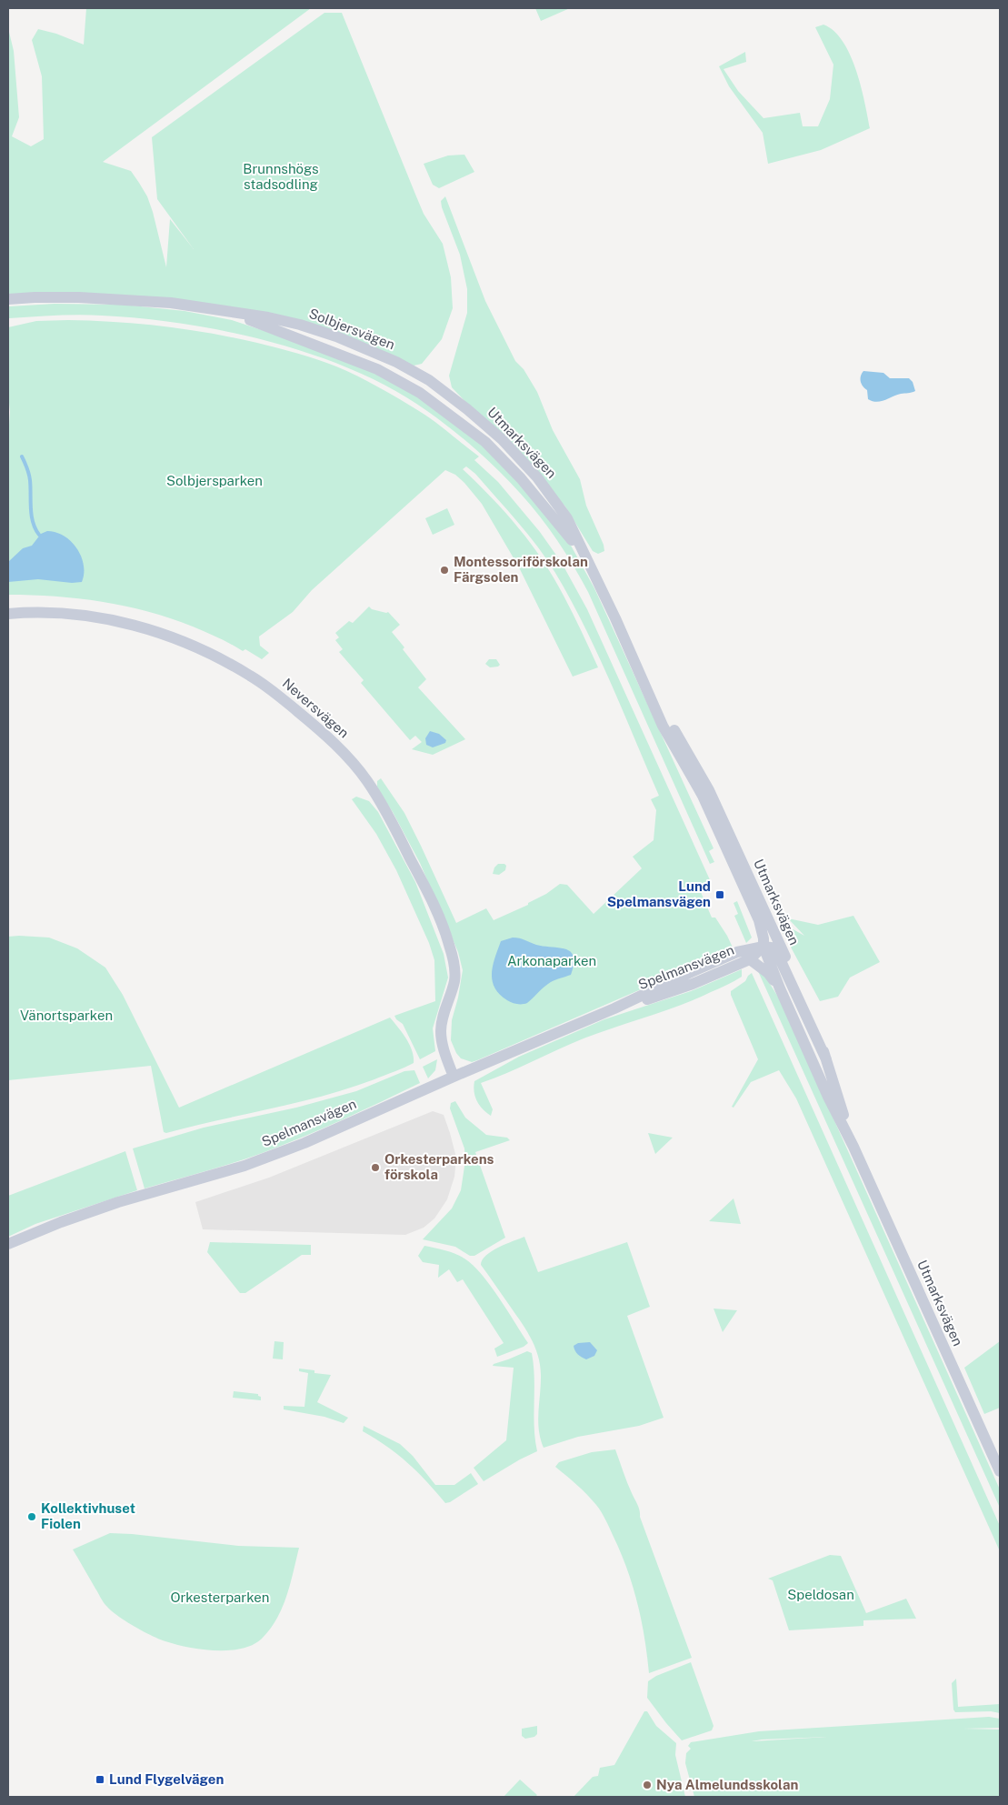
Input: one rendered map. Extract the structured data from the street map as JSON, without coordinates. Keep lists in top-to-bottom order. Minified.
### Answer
{"streets":{"main road":["Solbjersvägen","Utmarksvägen","Neversvägen","Spelmansvägen"]},"crossings":[["Solbjersvägen","Utmarksvägen"],["Utmarksvägen","Spelmansvägen"],["Neversvägen","Spelmansvägen"]],"parks":["Brunnshögs stadsodling","Solbjersparken","Arkonaparken","Vänortsparken","Speldosan","Orkesterparken"],"places":{"other":["Montessoriförskolan Färgsolen","Orkesterparkens förskola","Kollektivhuset Fiolen","Nya Almelundsskolan"],"transit":["Lund Spelmansvägen","Lund Flygelvägen"]}}
